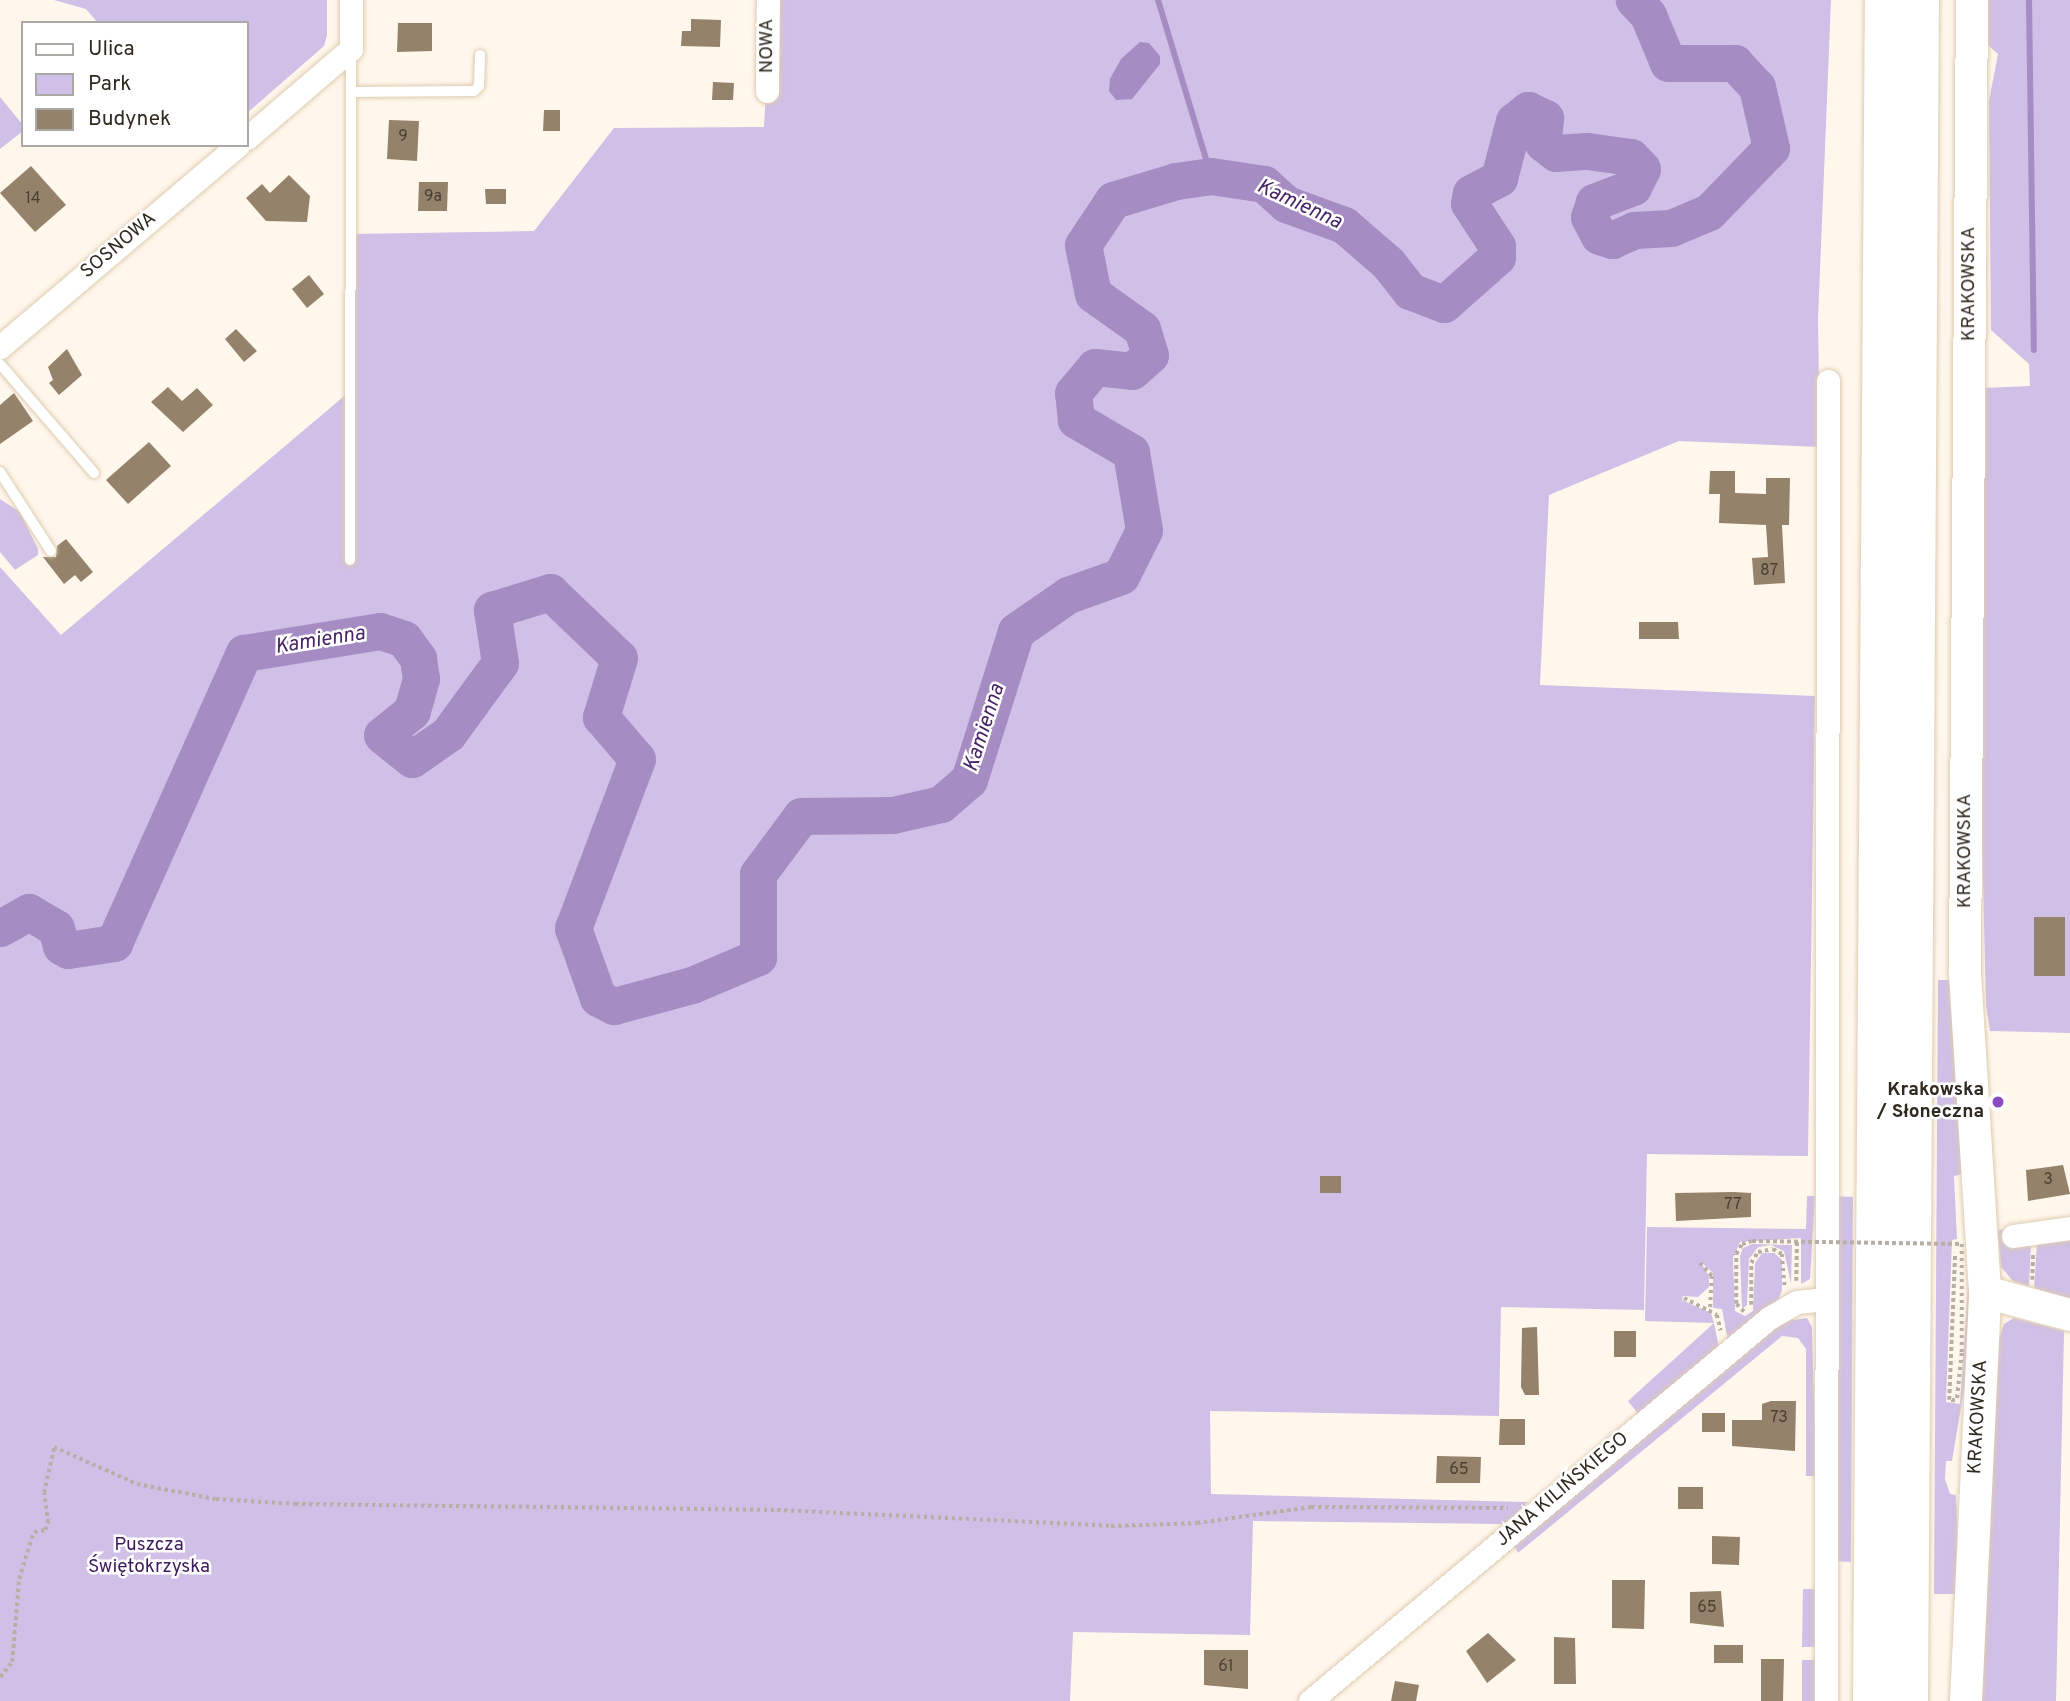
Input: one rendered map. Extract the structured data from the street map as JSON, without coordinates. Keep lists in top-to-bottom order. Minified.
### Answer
{"streets":{"street":["NOWA","SOSNOWA","KRAKOWSKA","JANA KILIŃSKIEGO"]},"water":["Kamienna"],"parks":["Puszcza Świętokrzyska"],"places":["Krakowska / Słoneczna"],"house_numbers":["9","9a","14","87","3","77","73","65","65","61"],"legend":["Ulica","Park","Budynek"]}
